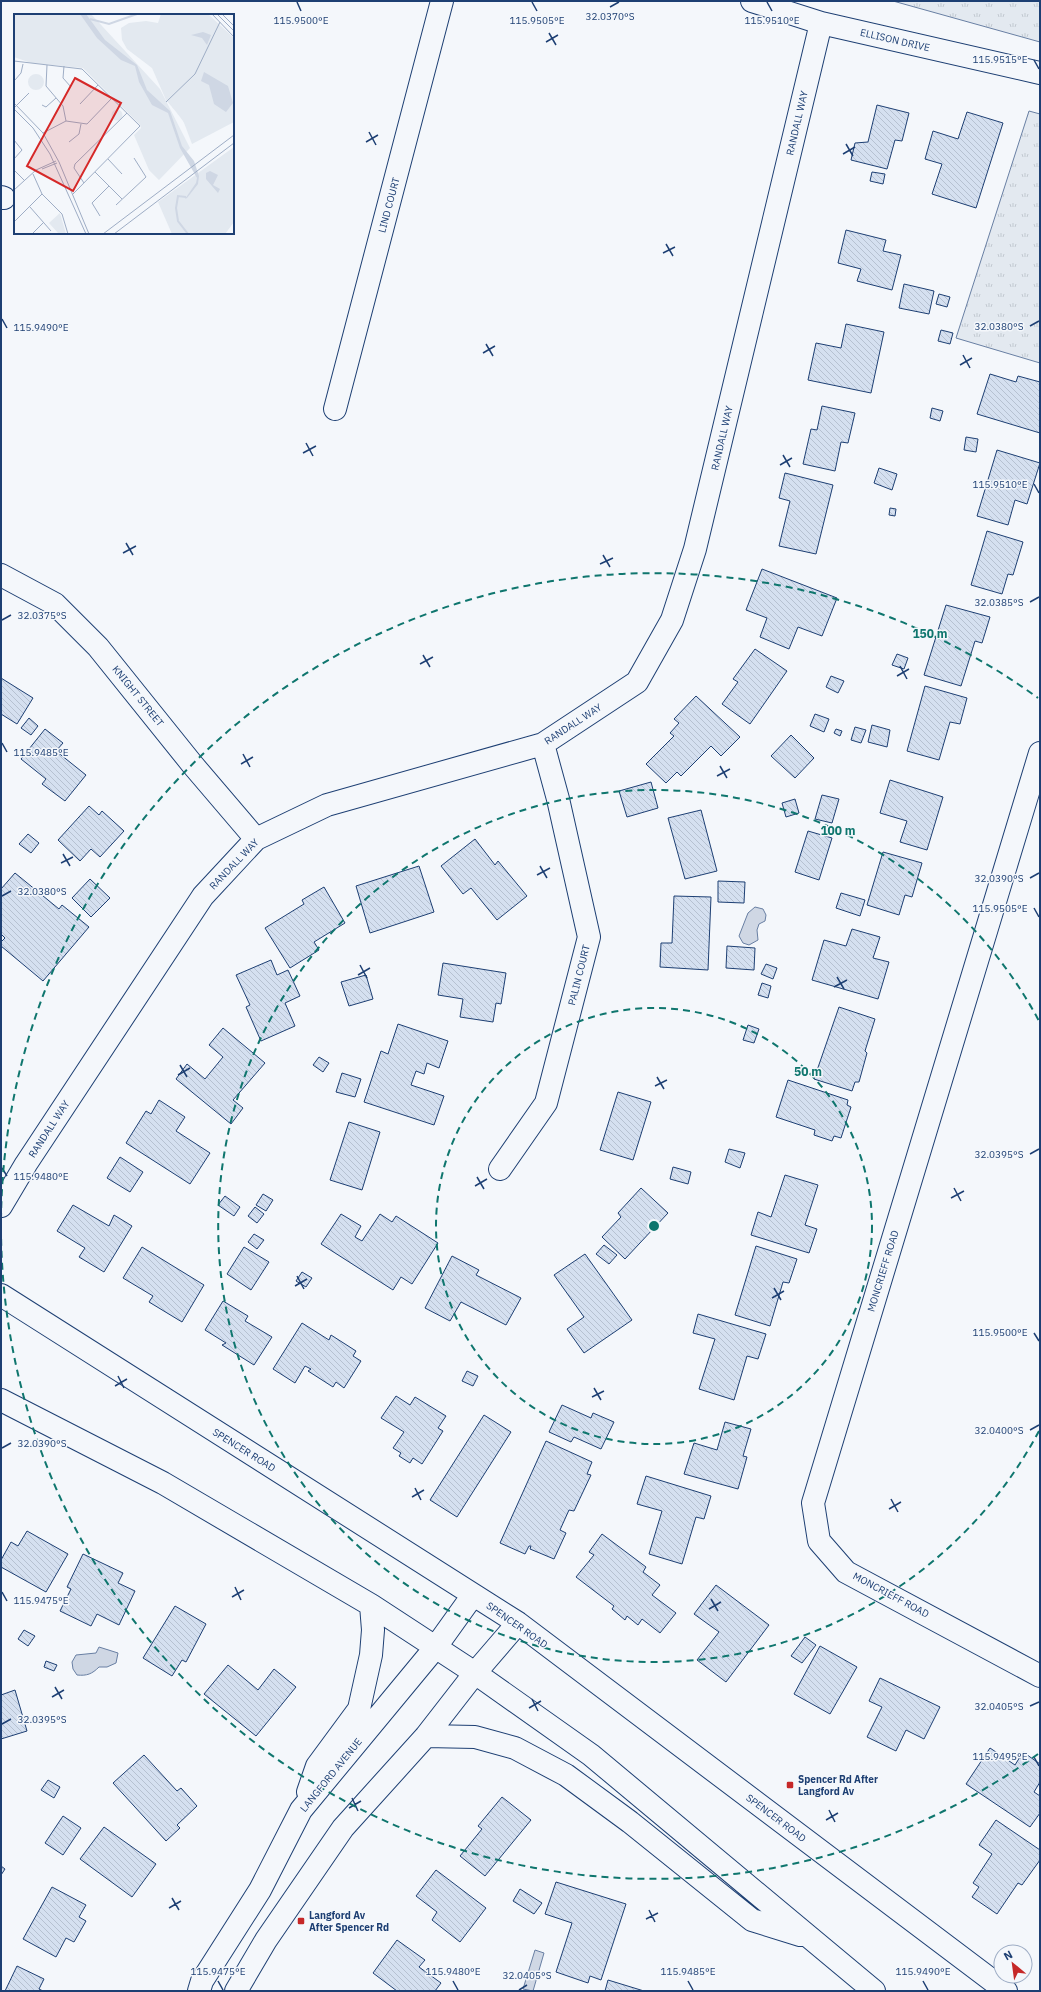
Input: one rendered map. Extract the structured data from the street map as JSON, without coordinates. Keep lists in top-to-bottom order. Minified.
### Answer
{"streets":{"street":["ELLISON DRIVE","RANDALL WAY","LIND COURT","KNIGHT STREET","PALIN COURT","MONCRIEFF ROAD","SPENCER ROAD","LANGFORD AVENUE"]},"crossings":[["ELLISON DRIVE","RANDALL WAY"],["RANDALL WAY","KNIGHT STREET"],["RANDALL WAY","PALIN COURT"],["SPENCER ROAD","LANGFORD AVENUE"]],"places":{"transit":["Spencer Rd After Langford Av","Langford Av After Spencer Rd"]},"north":"top left","coordinates":["32.0370°S","115.9500°E","115.9505°E","115.9510°E","115.9515°E","32.0380°S","115.9490°E","32.0385°S","32.0375°S","115.9485°E","32.0390°S","32.0395°S","115.9480°E","32.0400°S","115.9475°E","32.0405°S","115.9495°E"],"rings":["150 m","100 m","50 m"]}
